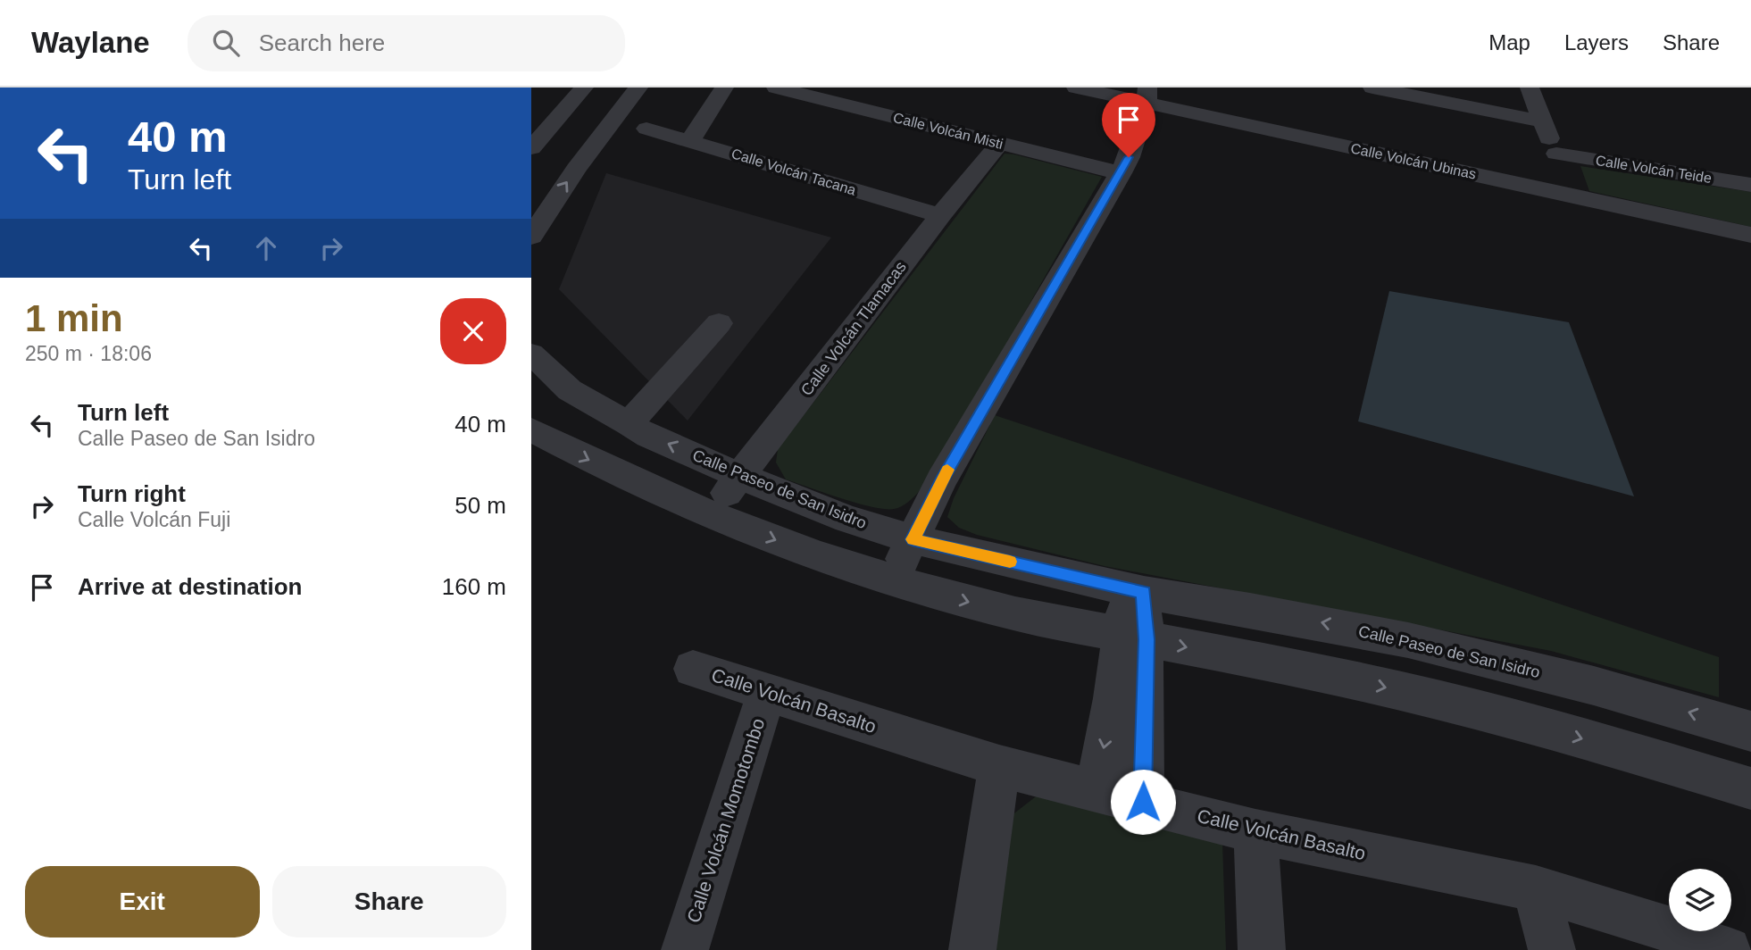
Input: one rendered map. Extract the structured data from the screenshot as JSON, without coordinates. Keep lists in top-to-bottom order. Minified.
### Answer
{"streets":{"street":["Calle Volcán Misti","Calle Volcán Ubinas","Calle Volcán Teide","Calle Volcán Tacana","Calle Volcán Tlamacas","Calle Paseo de San Isidro","Calle Volcán Basalto","Calle Volcán Momotombo"]},"crossings":[["Calle Volcán Misti","Calle Volcán Tlamacas"],["Calle Volcán Tacana","Calle Volcán Tlamacas"],["Calle Volcán Tlamacas","Calle Paseo de San Isidro"],["Calle Volcán Basalto","Calle Volcán Momotombo"]],"page":{"header":"Waylane","search":"Search here","nav":["Map","Layers","Share"],"turn":["40 m","Turn left"],"heading":["1 min","250 m · 18:06"],"list":[{"name":"Turn left","note":"Calle Paseo de San Isidro","value":"40 m"},{"name":"Turn right","note":"Calle Volcán Fuji","value":"50 m"},{"name":"Arrive at destination","value":"160 m"}],"buttons":["Exit","Share"]}}
